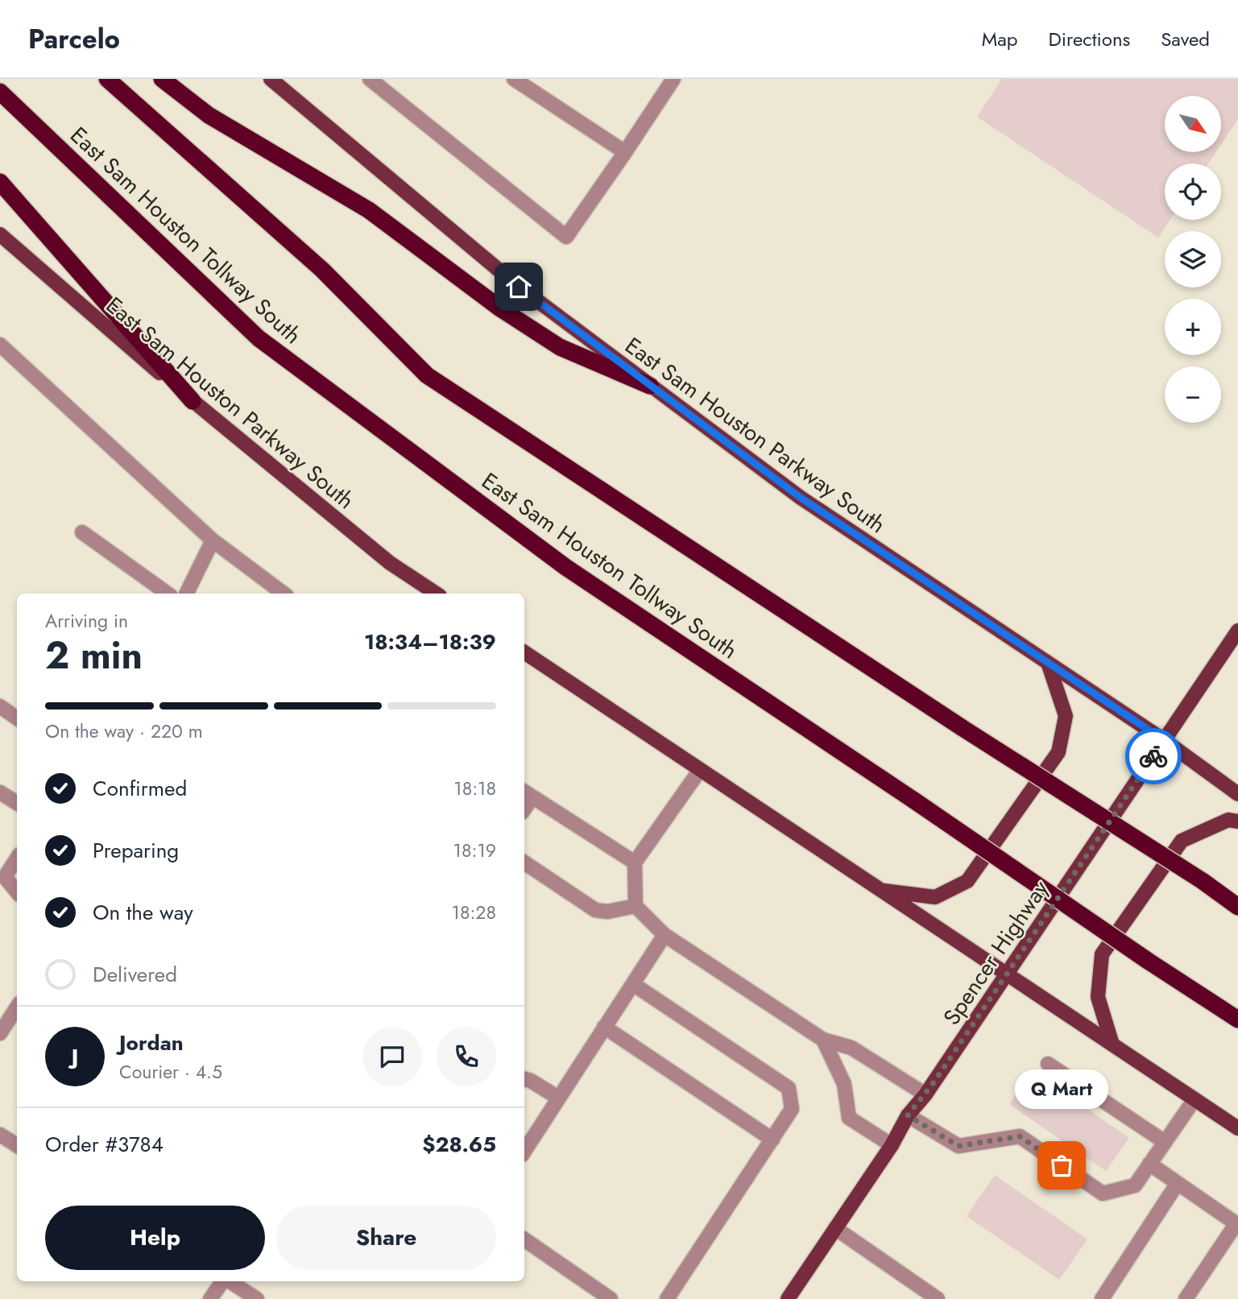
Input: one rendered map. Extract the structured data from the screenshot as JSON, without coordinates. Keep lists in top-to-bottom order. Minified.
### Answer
{"streets":{"highway":["East Sam Houston Tollway South"],"main road":["East Sam Houston Parkway South","Spencer Highway"]},"crossings":[["East Sam Houston Parkway South","Spencer Highway"]],"places":["Q Mart"],"north":"bottom right","page":{"header":"Parcelo","nav":["Map","Directions","Saved"],"map_buttons":["+","−"],"heading":["2 min","Arriving in","18:34–18:39"],"panel":["Jordan","Courier · 4.5","Order #3784","$28.65"],"bar":"On the way · 220 m","list":[["Confirmed","18:18"],["Preparing","18:19"],["On the way","18:28"],"Delivered"],"round":"J","bubble":"Q Mart","buttons":["Help","Share"]}}
